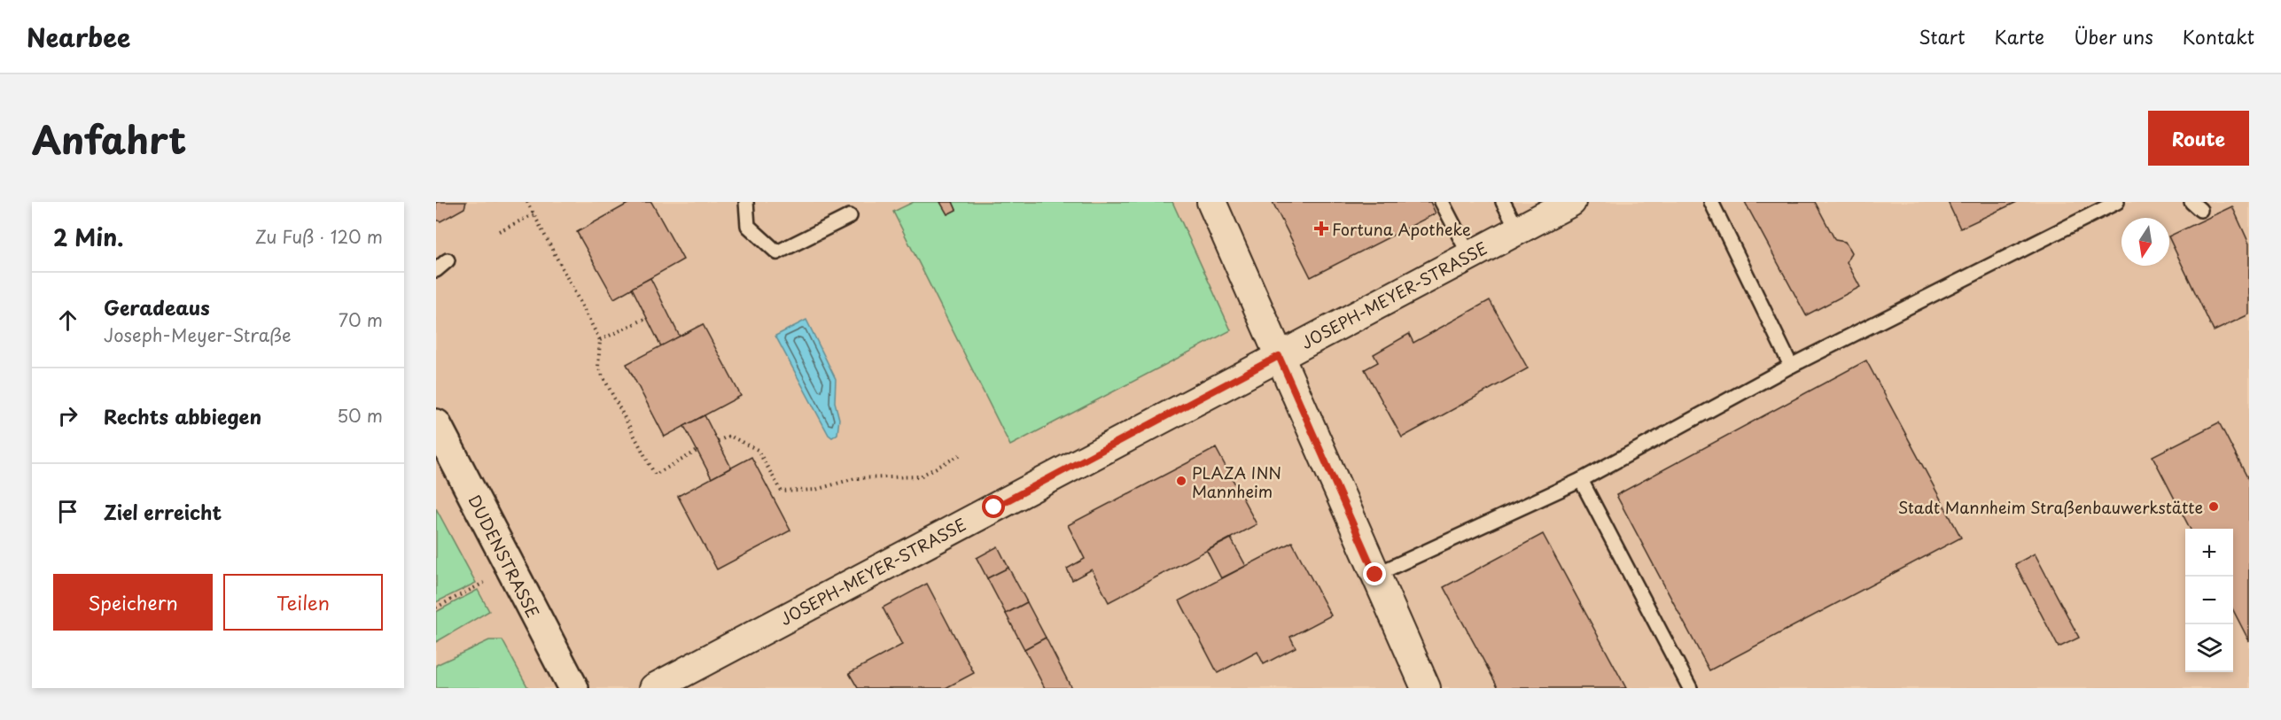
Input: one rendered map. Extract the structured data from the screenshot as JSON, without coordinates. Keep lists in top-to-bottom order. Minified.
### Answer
{"streets":{"street":["JOSEPH-MEYER-STRASSE","DUDENSTRASSE"]},"places":{"health":["Fortuna Apotheke"],"other":["PLAZA INN Mannheim","Stadt Mannheim Straßenbauwerkstätte"]},"north":"bottom","page":{"header":"Nearbee","nav":["Start","Karte","Über uns","Kontakt"],"title":"Anfahrt","buttons":["Route",["Speichern","Teilen"]],"heading":["2 Min.","Zu Fuß · 120 m"],"list":[["Geradeaus","Joseph-Meyer-Straße","70 m"],["Rechts abbiegen","50 m"],"Ziel erreicht"],"map_buttons":["+","−"]}}
